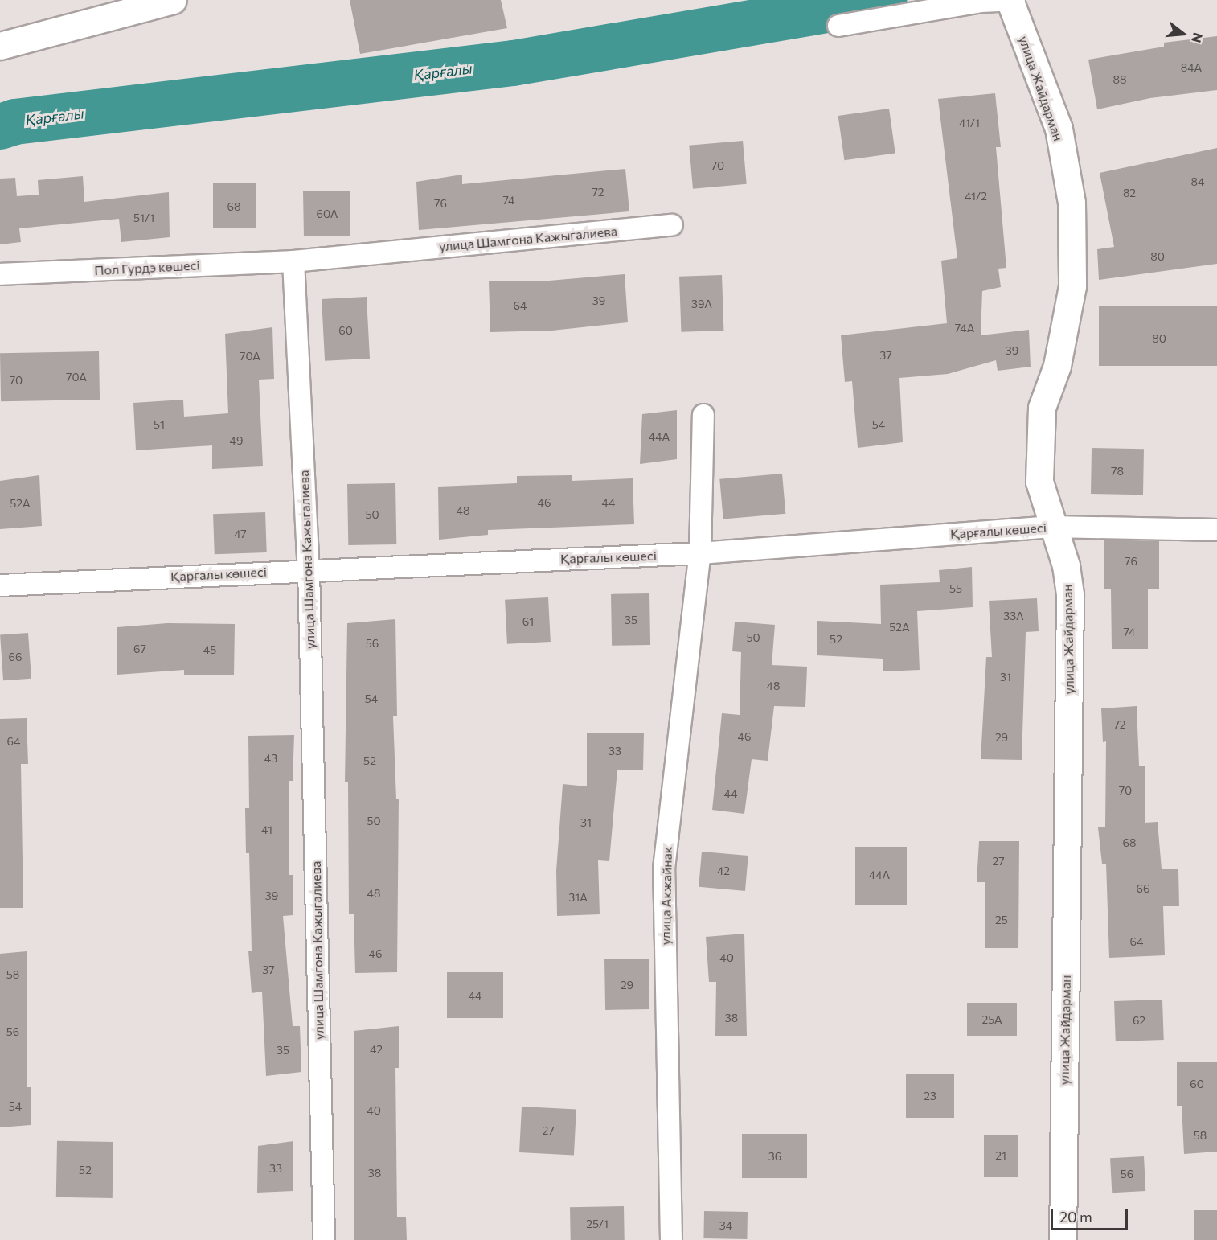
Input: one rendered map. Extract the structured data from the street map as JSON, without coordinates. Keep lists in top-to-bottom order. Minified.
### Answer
{"streets":{"street":["улица Жайдарман","улица Шамгона Кажыгалиева","Пол Гурдэ көшесі","Қарғалы көшесі","улица Акжайнак"]},"crossings":[["улица Жайдарман","Қарғалы көшесі"],["улица Шамгона Кажыгалиева","Пол Гурдэ көшесі"],["улица Шамгона Кажыгалиева","Қарғалы көшесі"],["Қарғалы көшесі","улица Акжайнак"]],"water":["Қарғалы"],"house_numbers":["84А","88","41/1","70","84","72","82","41/2","74","76","68","60А","51/1","80","39","39А","64","74А","60","80","39","37","70А","70А","70","51","54","44А","49","78","46","44","52А","48","50","47","76","55","33А","35","61","52А","74","50","52","56","67","45","66","31","48","54","72","46","29","64","33","43","52","70","44","50","31","41","68","27","42","44А","66","48","39","31А","25","64","46","40","37","58","29","44","38","25А","62","56","42","35","60","23","54","40","27","58","21","36","33","52","38","56","25/1","34"],"scale_bar":"20 m","north":"right"}
